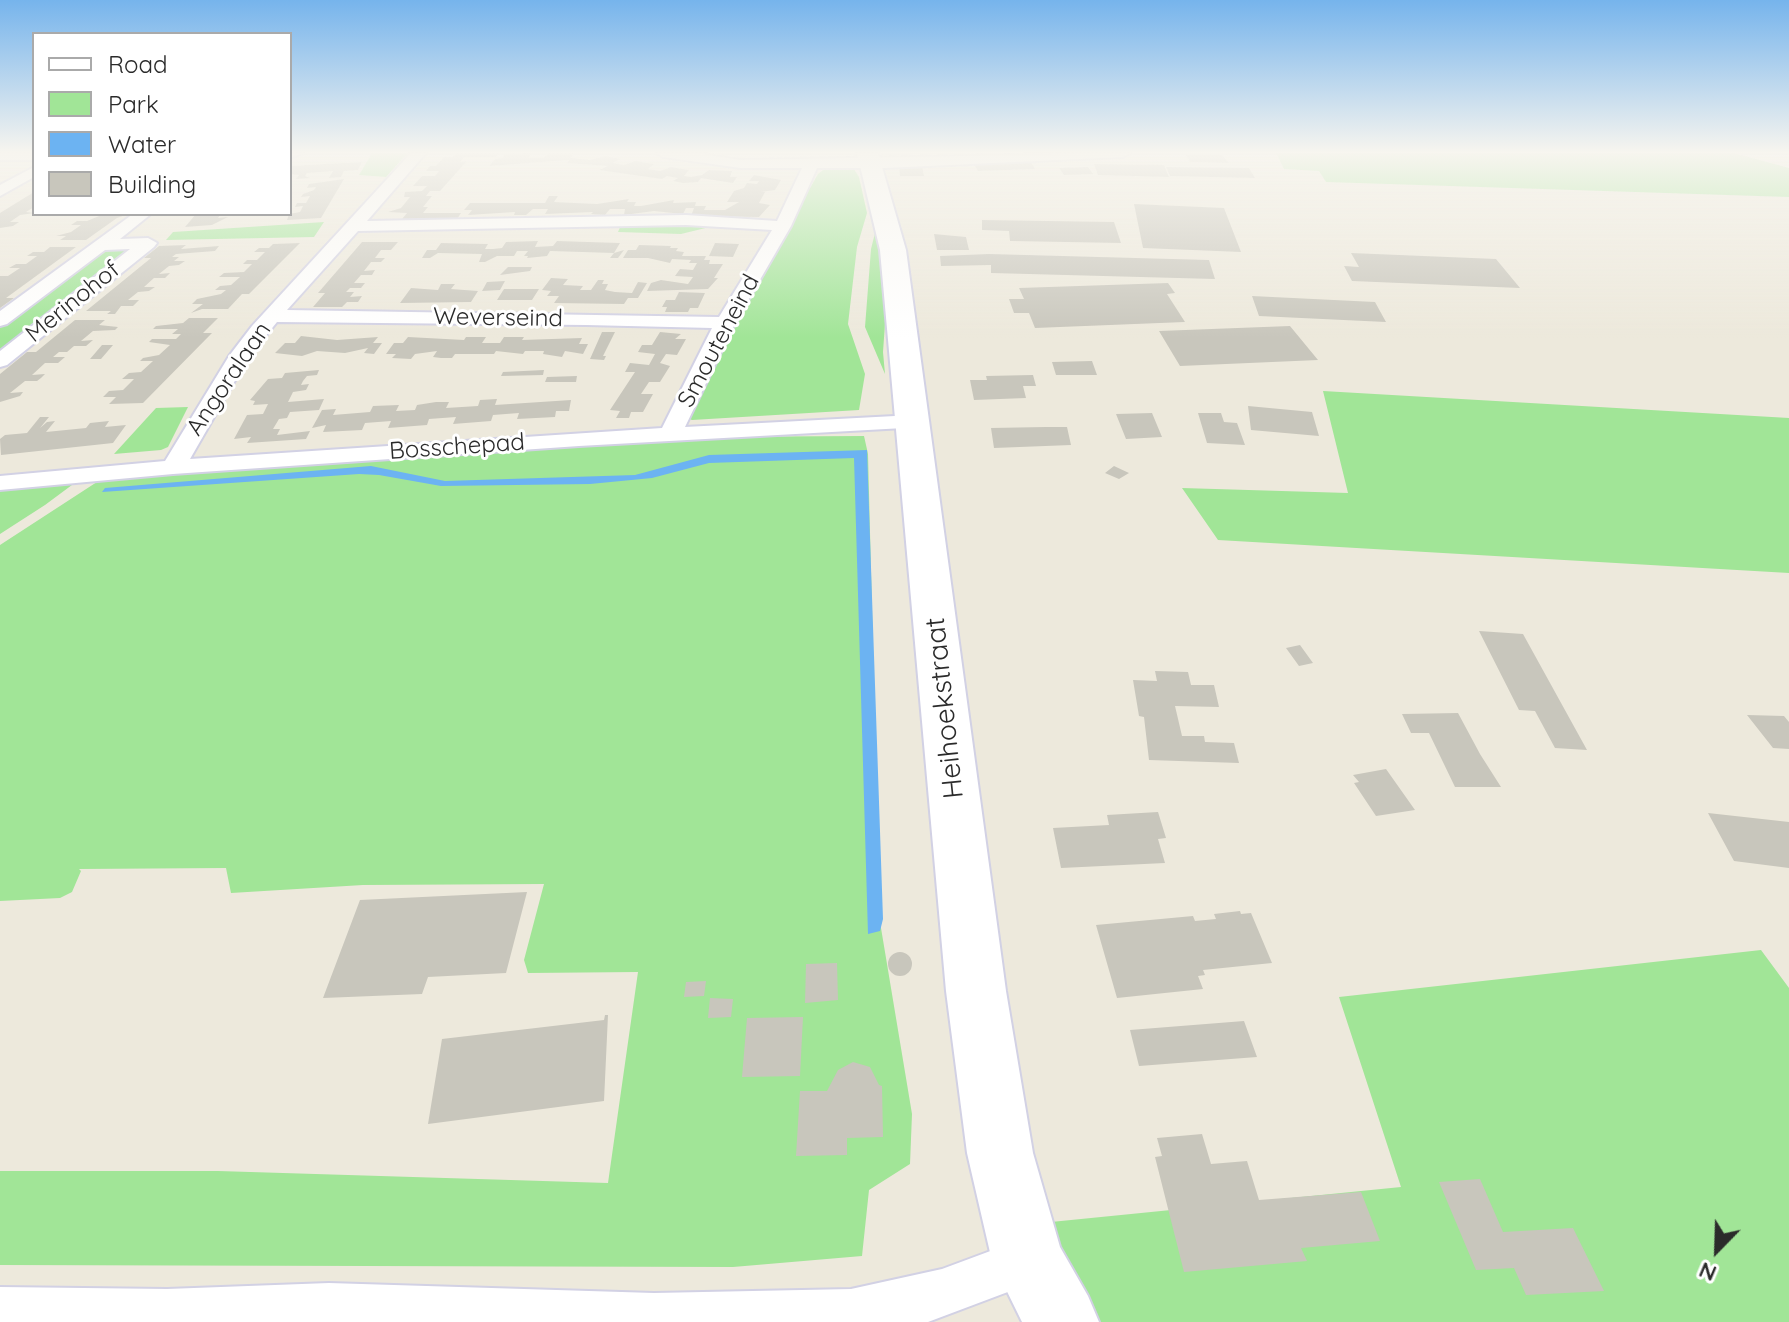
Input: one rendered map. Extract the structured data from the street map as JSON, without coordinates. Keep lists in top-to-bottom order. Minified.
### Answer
{"streets":{"street":["Merinohof","Weverseind","Smouteneind","Angoralaan","Bosschepad","Heihoekstraat"]},"crossings":[["Weverseind","Smouteneind"],["Weverseind","Angoralaan"],["Smouteneind","Bosschepad"],["Angoralaan","Bosschepad"],["Bosschepad","Heihoekstraat"]],"legend":["Road","Park","Water","Building"],"north":"bottom left"}
